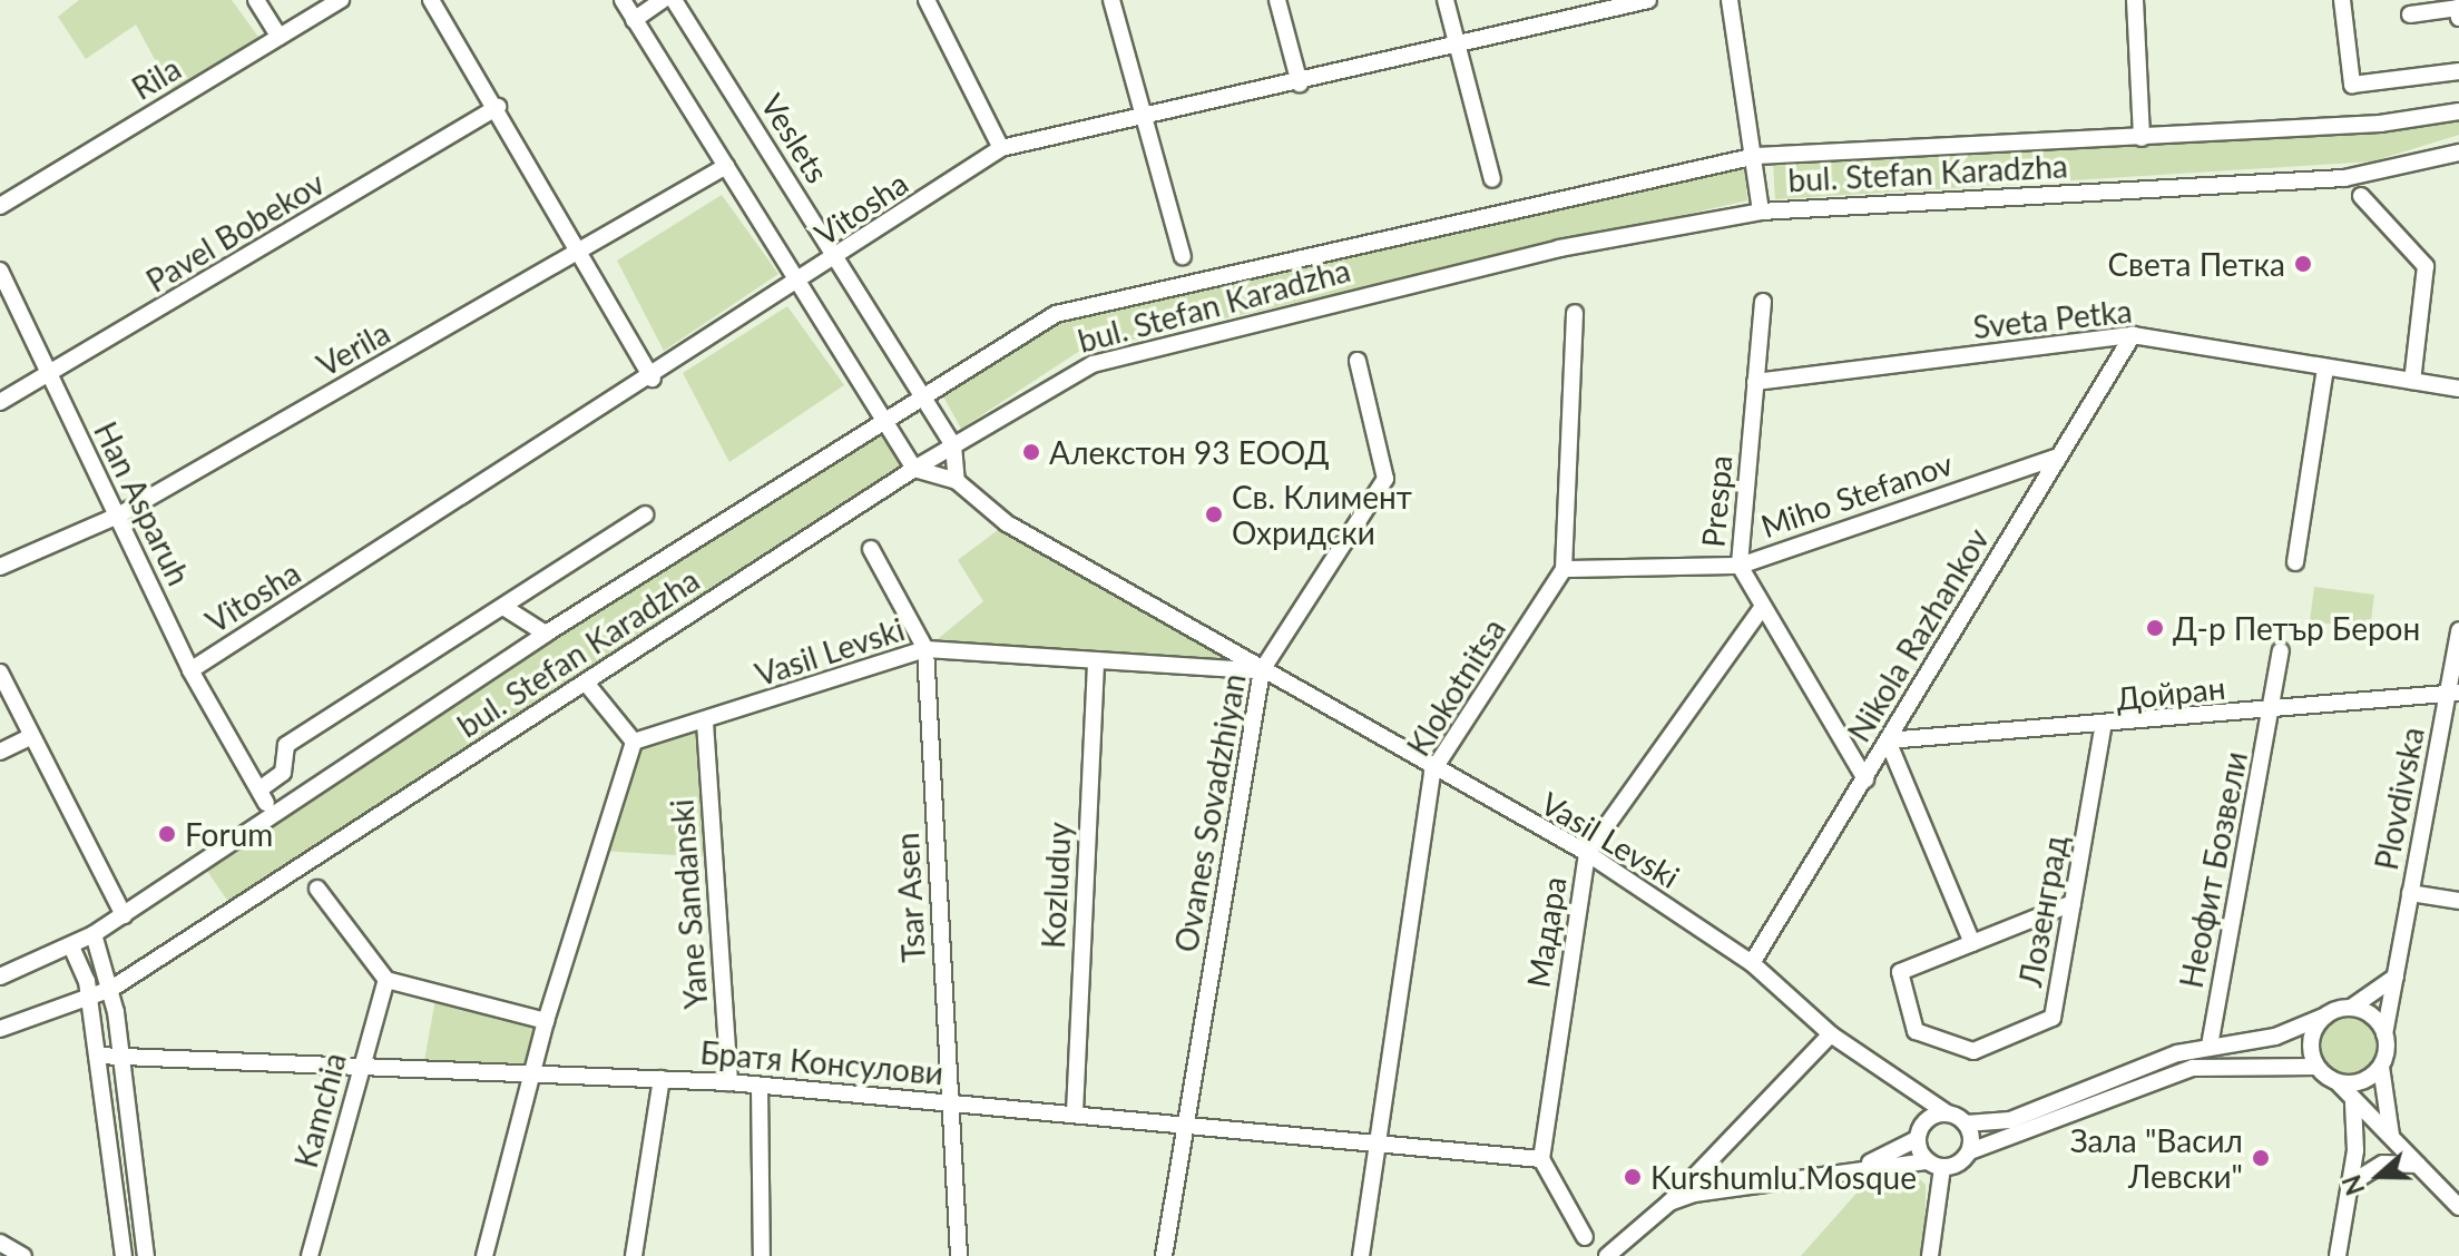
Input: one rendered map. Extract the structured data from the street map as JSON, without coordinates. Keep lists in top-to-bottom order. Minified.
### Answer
{"streets":{"street":["Rila","Veslets","bul. Stefan Karadzha","Vitosha","Pavel Bobekov","Sveta Petka","Verila","Miho Stefanov","Prespa","Han Asparuh","Nikola Razhankov","Vasil Levski","Klokotnitsa","Дойран","Plovdivska","Ovanes Sovadzhiyan","Неофит Бозвели","Kozluduy","Tsar Asen","Yane Sandanski","Лозенград","Мадара","Братя Консулови","Kamchia"]},"crossings":[["Veslets","bul. Stefan Karadzha"],["Veslets","Vitosha"],["Vitosha","Han Asparuh"],["Pavel Bobekov","Han Asparuh"],["Sveta Petka","Prespa"],["Sveta Petka","Nikola Razhankov"],["Verila","Han Asparuh"],["Miho Stefanov","Prespa"],["Miho Stefanov","Nikola Razhankov"],["Miho Stefanov","Klokotnitsa"],["Prespa","Nikola Razhankov"],["Prespa","Мадара"],["Nikola Razhankov","Vasil Levski"],["Nikola Razhankov","Дойран"],["Vasil Levski","Klokotnitsa"],["Vasil Levski","Ovanes Sovadzhiyan"],["Vasil Levski","Kozluduy"],["Vasil Levski","Tsar Asen"],["Vasil Levski","Yane Sandanski"],["Vasil Levski","Мадара"],["Klokotnitsa","Братя Консулови"],["Дойран","Plovdivska"],["Дойран","Неофит Бозвели"],["Дойран","Лозенград"],["Ovanes Sovadzhiyan","Братя Консулови"],["Kozluduy","Братя Консулови"],["Tsar Asen","Братя Консулови"],["Yane Sandanski","Братя Консулови"],["Мадара","Братя Консулови"],["Братя Консулови","Kamchia"]],"places":["Света Петка","Алекстон 93 ЕООД","Св. Климент Охридски","Д-р Петър Берон","Forum","Зала \"Васил Левски\"","Kurshumlu Mosque"],"north":"left"}
